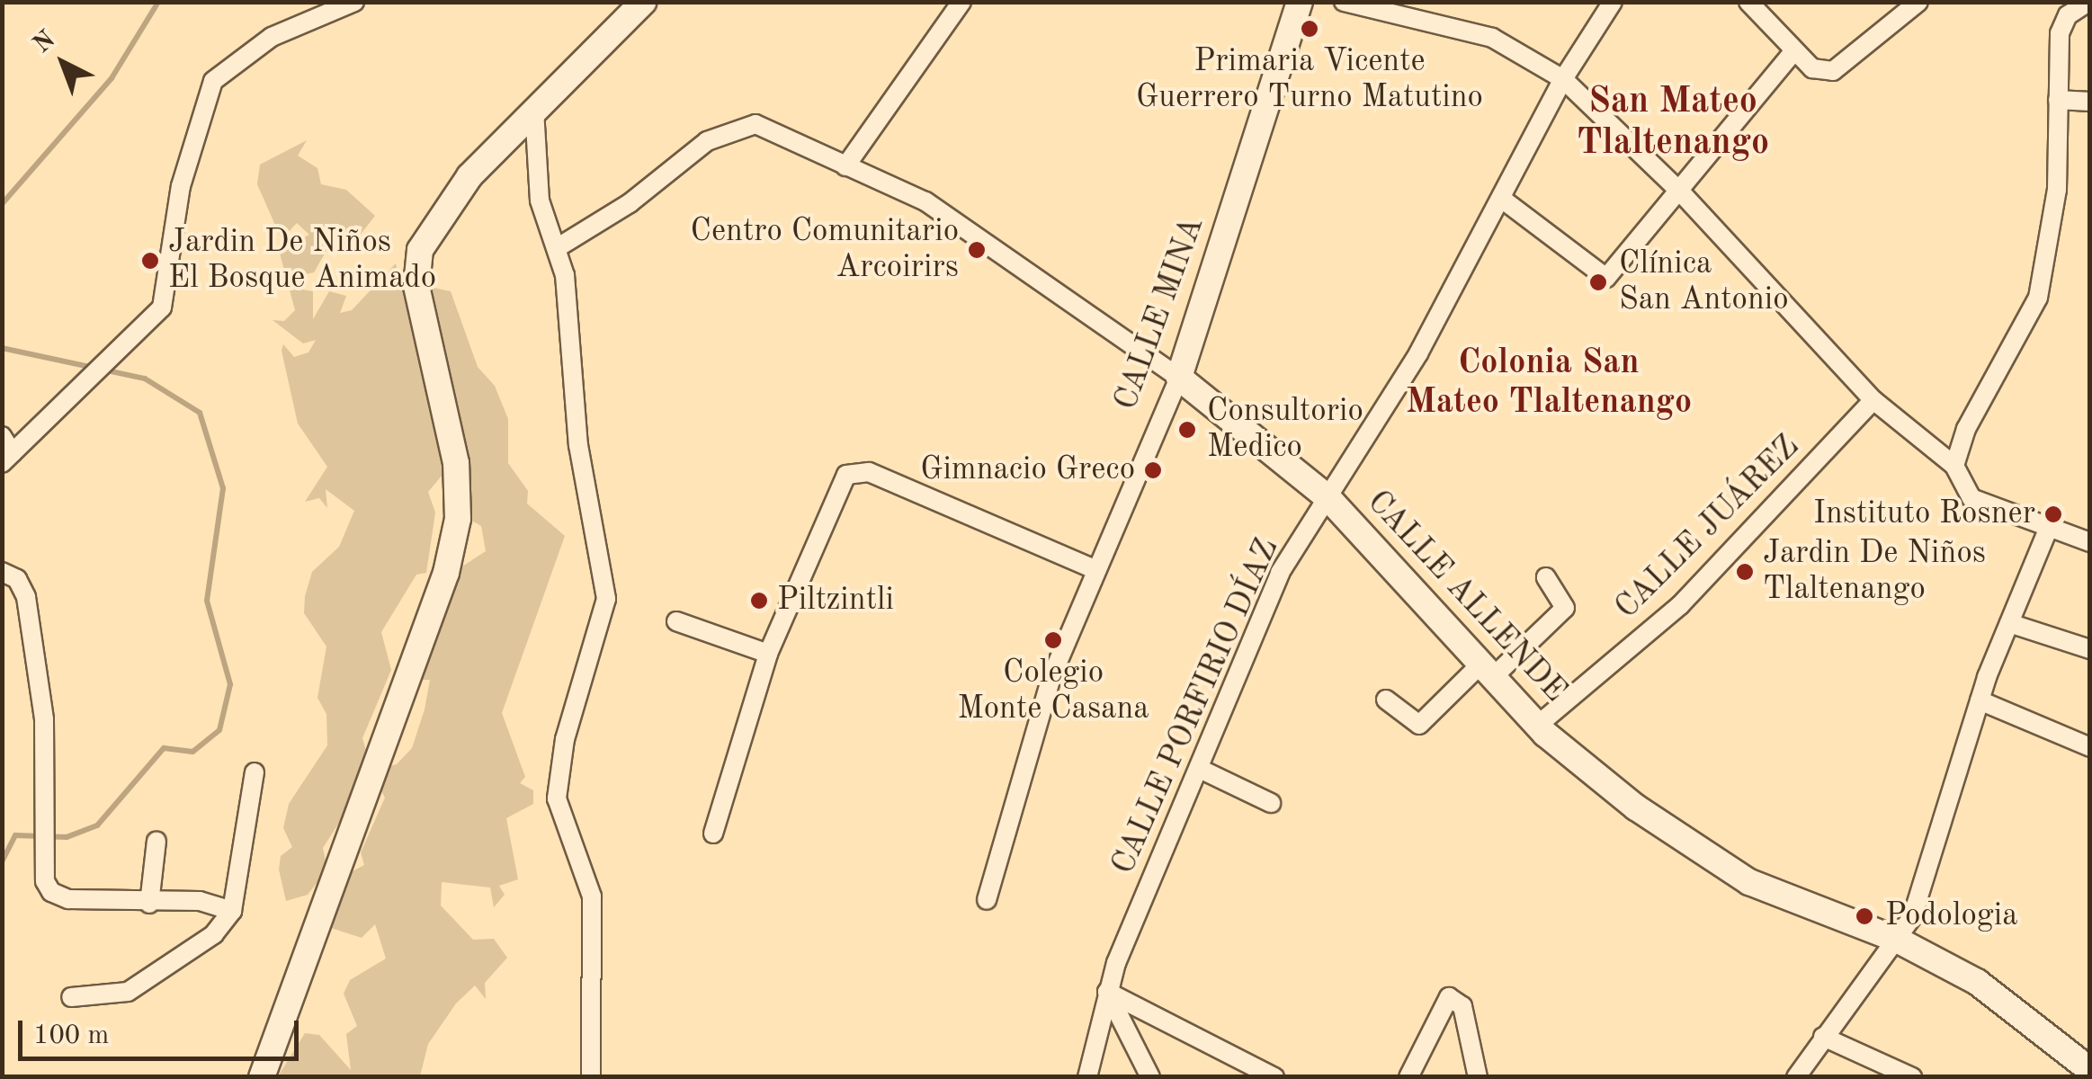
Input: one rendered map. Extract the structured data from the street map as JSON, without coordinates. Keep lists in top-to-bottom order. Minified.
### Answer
{"streets":{"street":["CALLE MINA","CALLE JUÁREZ","CALLE ALLENDE","CALLE PORFIRIO DÍAZ"]},"crossings":[["CALLE MINA","CALLE ALLENDE"],["CALLE JUÁREZ","CALLE ALLENDE"],["CALLE ALLENDE","CALLE PORFIRIO DÍAZ"]],"districts":["San Mateo Tlaltenango","Colonia San Mateo Tlaltenango"],"places":["Primaria Vicente Guerrero Turno Matutino","Centro Comunitario Arcoirirs","Jardin De Niños El Bosque Animado","Clínica San Antonio","Consultorio Medico","Gimnacio Greco","Instituto Rosner","Jardin De Niños Tlaltenango","Piltzintli","Colegio Monte Casana","Podologia"],"scale_bar":"100 m","north":"top left"}
